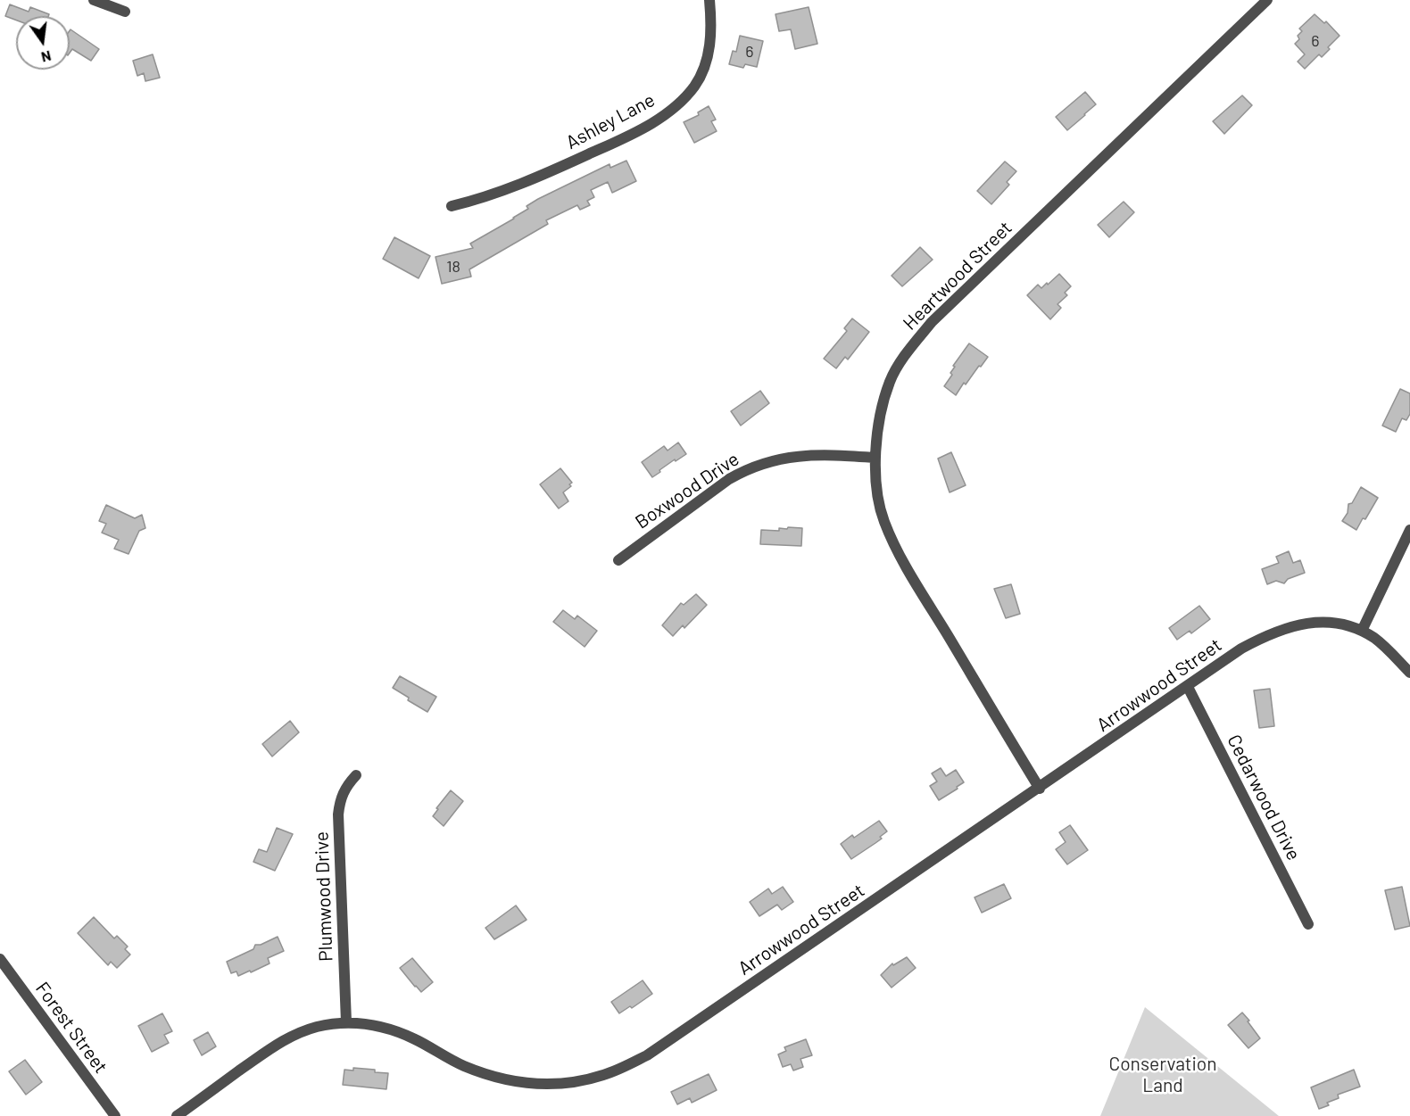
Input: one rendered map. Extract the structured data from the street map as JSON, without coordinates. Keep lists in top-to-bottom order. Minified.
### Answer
{"streets":{"street":["Ashley Lane","Heartwood Street","Boxwood Drive","Arrowwood Street","Cedarwood Drive","Plumwood Drive","Forest Street"]},"crossings":[["Heartwood Street","Boxwood Drive"],["Heartwood Street","Arrowwood Street"],["Arrowwood Street","Cedarwood Drive"],["Arrowwood Street","Plumwood Drive"]],"parks":["Conservation Land"],"house_numbers":["6","6","18"],"north":"bottom"}
